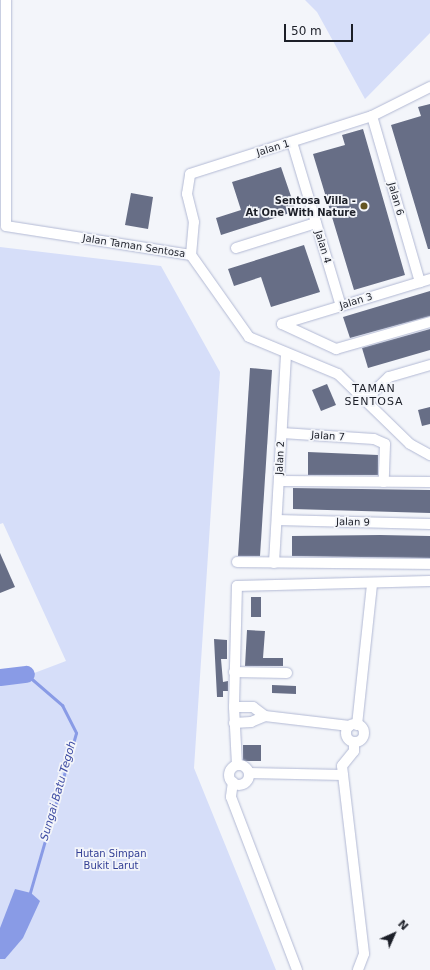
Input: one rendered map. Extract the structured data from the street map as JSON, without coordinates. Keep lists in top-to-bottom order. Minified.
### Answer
{"streets":{"street":["Jalan 1","Jalan 6","Jalan Taman Sentosa","Jalan 4","Jalan 3","Jalan 7","Jalan 2","Jalan 9"]},"crossings":[["Jalan 1","Jalan 6"],["Jalan 1","Jalan Taman Sentosa"],["Jalan 1","Jalan 4"],["Jalan 6","Jalan 3"],["Jalan Taman Sentosa","Jalan 2"],["Jalan 4","Jalan 3"],["Jalan 7","Jalan 2"],["Jalan 2","Jalan 9"]],"districts":["TAMAN SENTOSA"],"water":["Sungai Batu Tegoh"],"parks":["Hutan Simpan Bukit Larut"],"places":["Sentosa Villa - At One With Nature"],"scale_bar":"50 m","north":"top right"}
